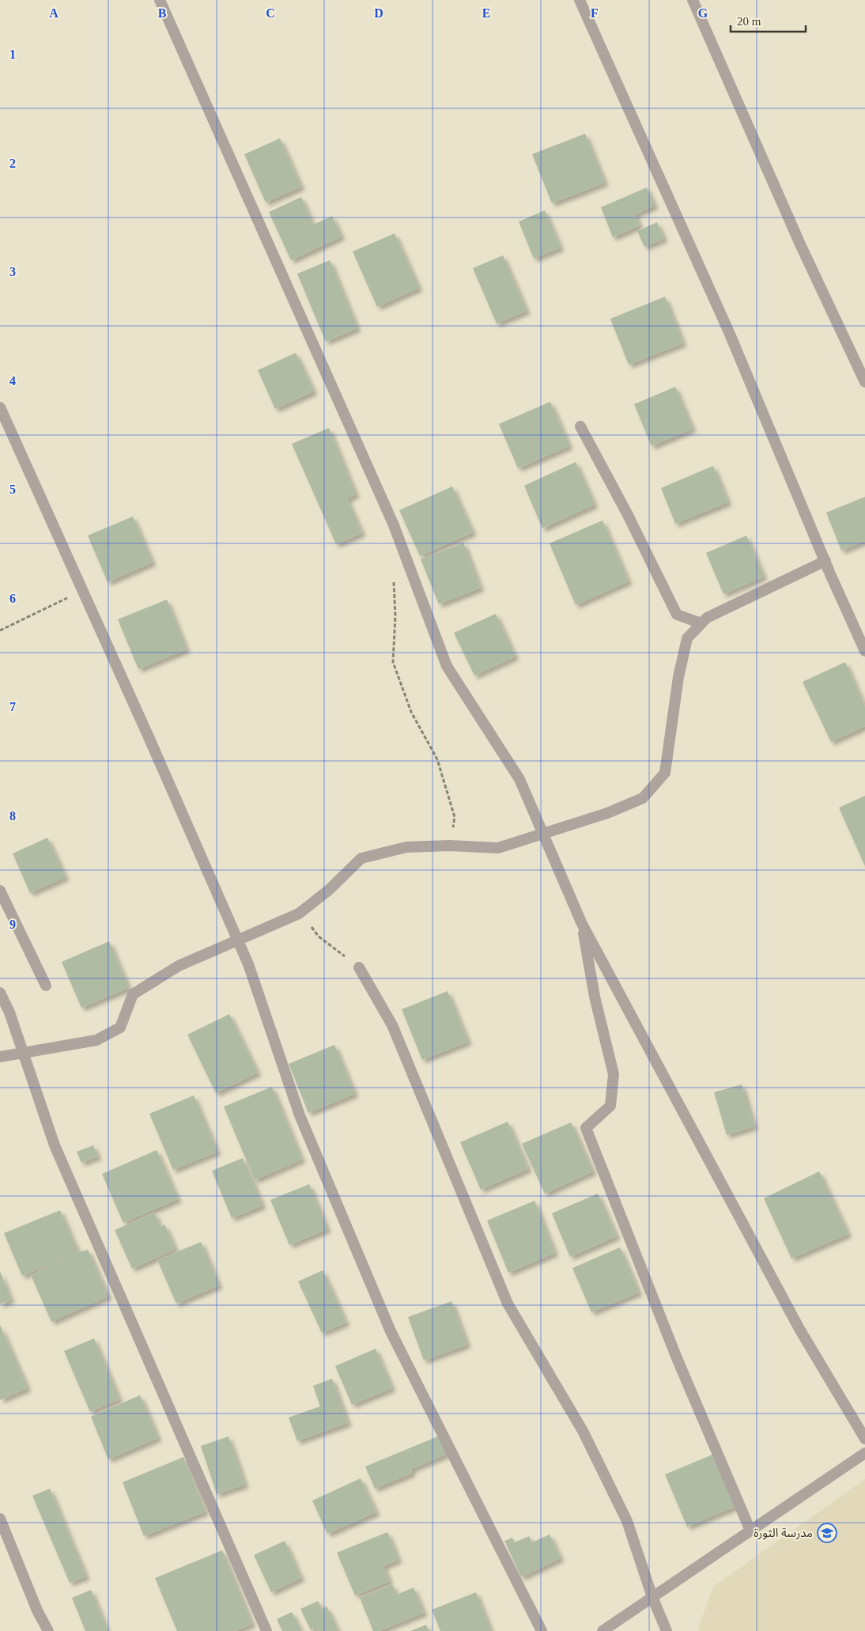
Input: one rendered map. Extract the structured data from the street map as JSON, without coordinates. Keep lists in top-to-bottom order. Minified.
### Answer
{"places":{"school or university":["مدرسة الثورة"]},"scale_bar":"20 m","grid":{"columns":["A","B","C","D","E","F","G"],"rows":["1","2","3","4","5","6","7","8","9"]}}
